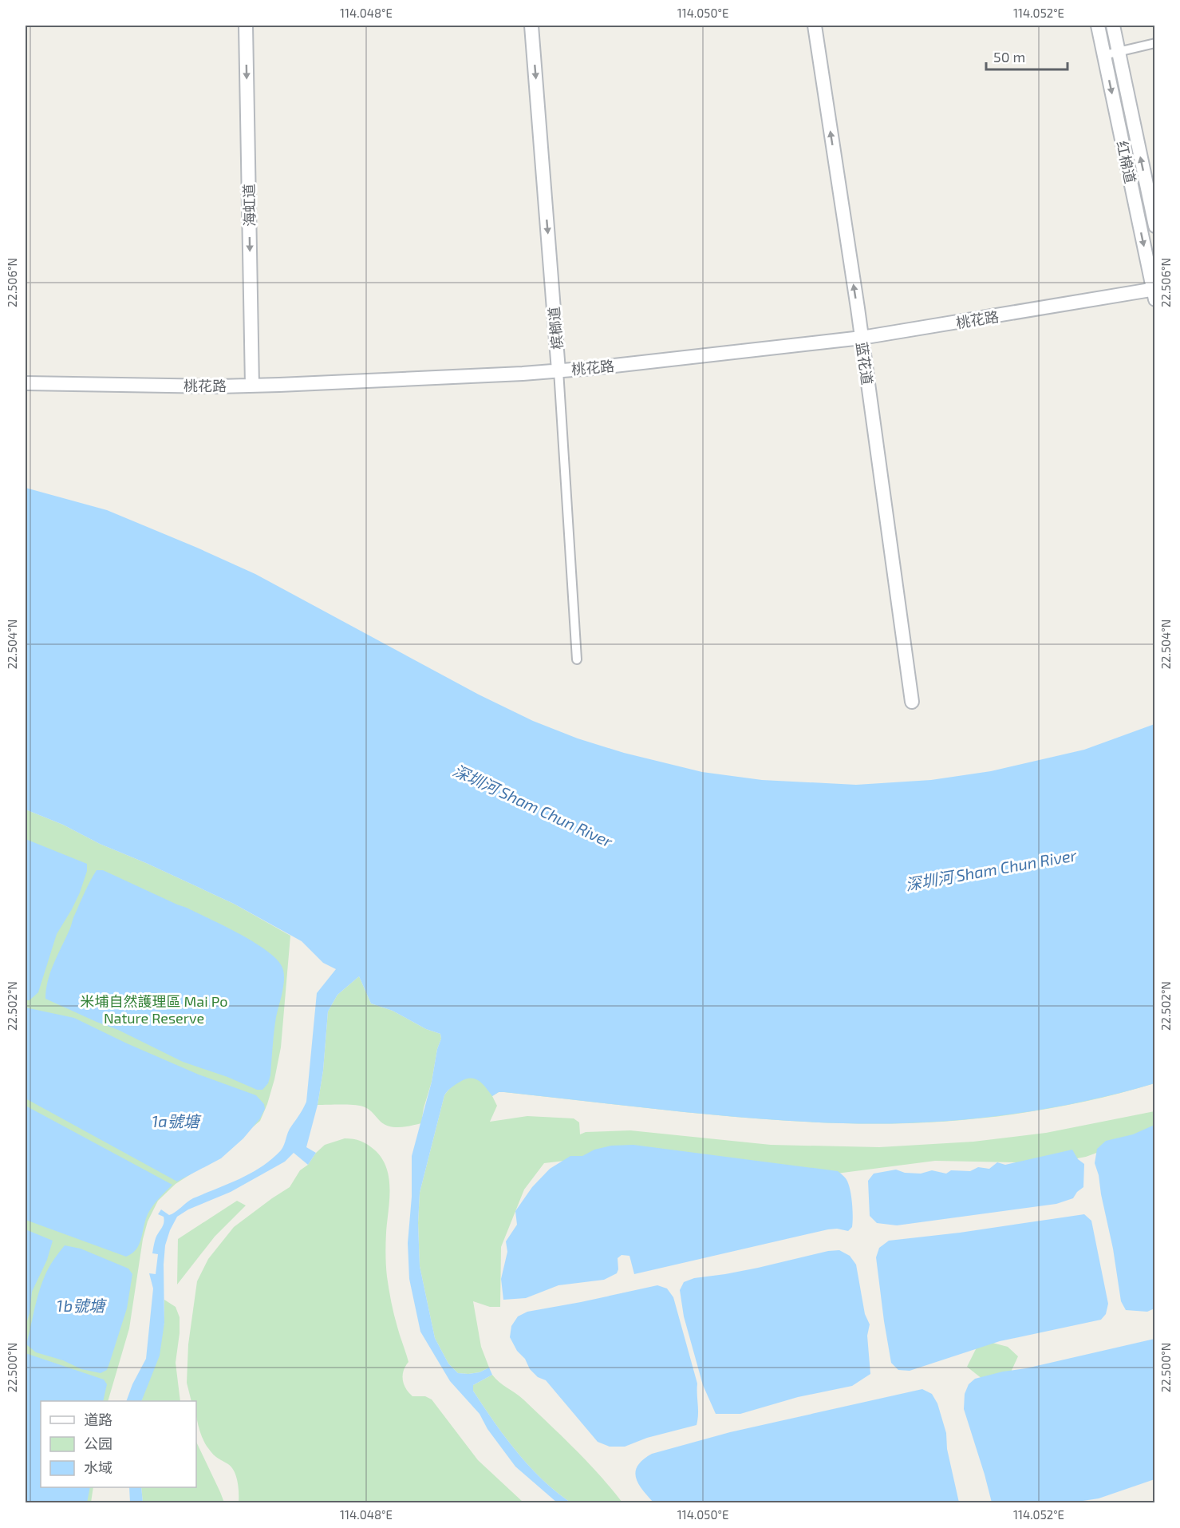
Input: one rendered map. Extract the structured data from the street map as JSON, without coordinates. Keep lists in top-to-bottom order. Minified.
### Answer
{"streets":{"main road":["红棉道","海虹道","桃花路","槟榔道","蓝花道"]},"crossings":[["红棉道","桃花路"],["海虹道","桃花路"],["桃花路","槟榔道"],["桃花路","蓝花道"]],"one_way":["海虹道","槟榔道","蓝花道"],"water":["深圳河 Sham Chun River","1a號塘","1b號塘"],"parks":["米埔自然護理區 Mai Po Nature Reserve"],"legend":["道路","公园","水域"],"scale_bar":"50 m","coordinates":["114.048°E","114.050°E","114.052°E","22.506°N","22.504°N","22.502°N","22.500°N"]}
